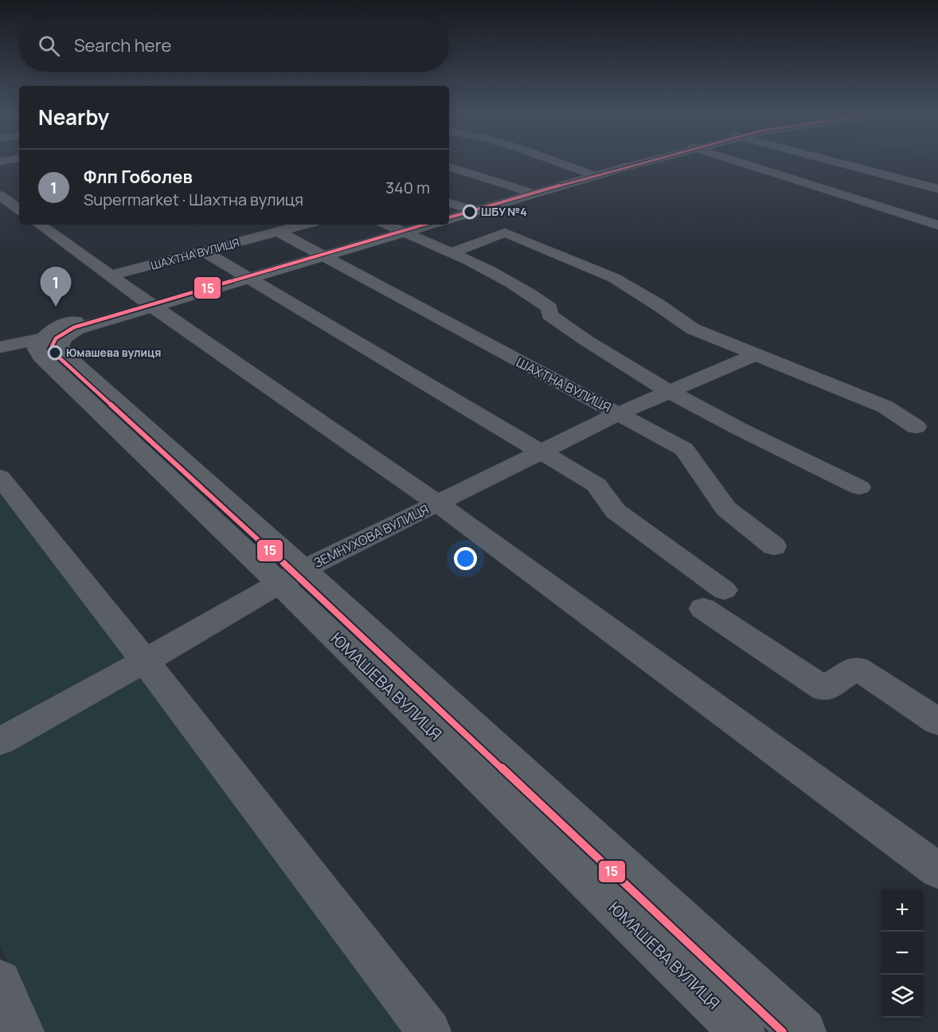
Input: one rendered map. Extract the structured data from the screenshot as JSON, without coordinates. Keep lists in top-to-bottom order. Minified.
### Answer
{"streets":{"main road":["ЮМАШЕВА ВУЛИЦЯ"],"street":["ШАХТНА ВУЛИЦЯ","ЗЕМНУХОВА ВУЛИЦЯ"]},"crossings":[["ШАХТНА ВУЛИЦЯ","ЗЕМНУХОВА ВУЛИЦЯ"],["ЗЕМНУХОВА ВУЛИЦЯ","ЮМАШЕВА ВУЛИЦЯ"]],"places":["ШБУ №4","Юмашева вулиця"],"lines":["transit line 15"],"page":{"search":"Search here","heading":"Nearby","list":[{"mark":"1","name":"Флп Гоболев","note":"Supermarket · Шахтна вулиця","value":"340 m"}],"pins":"1","map_buttons":["+","−"]}}
